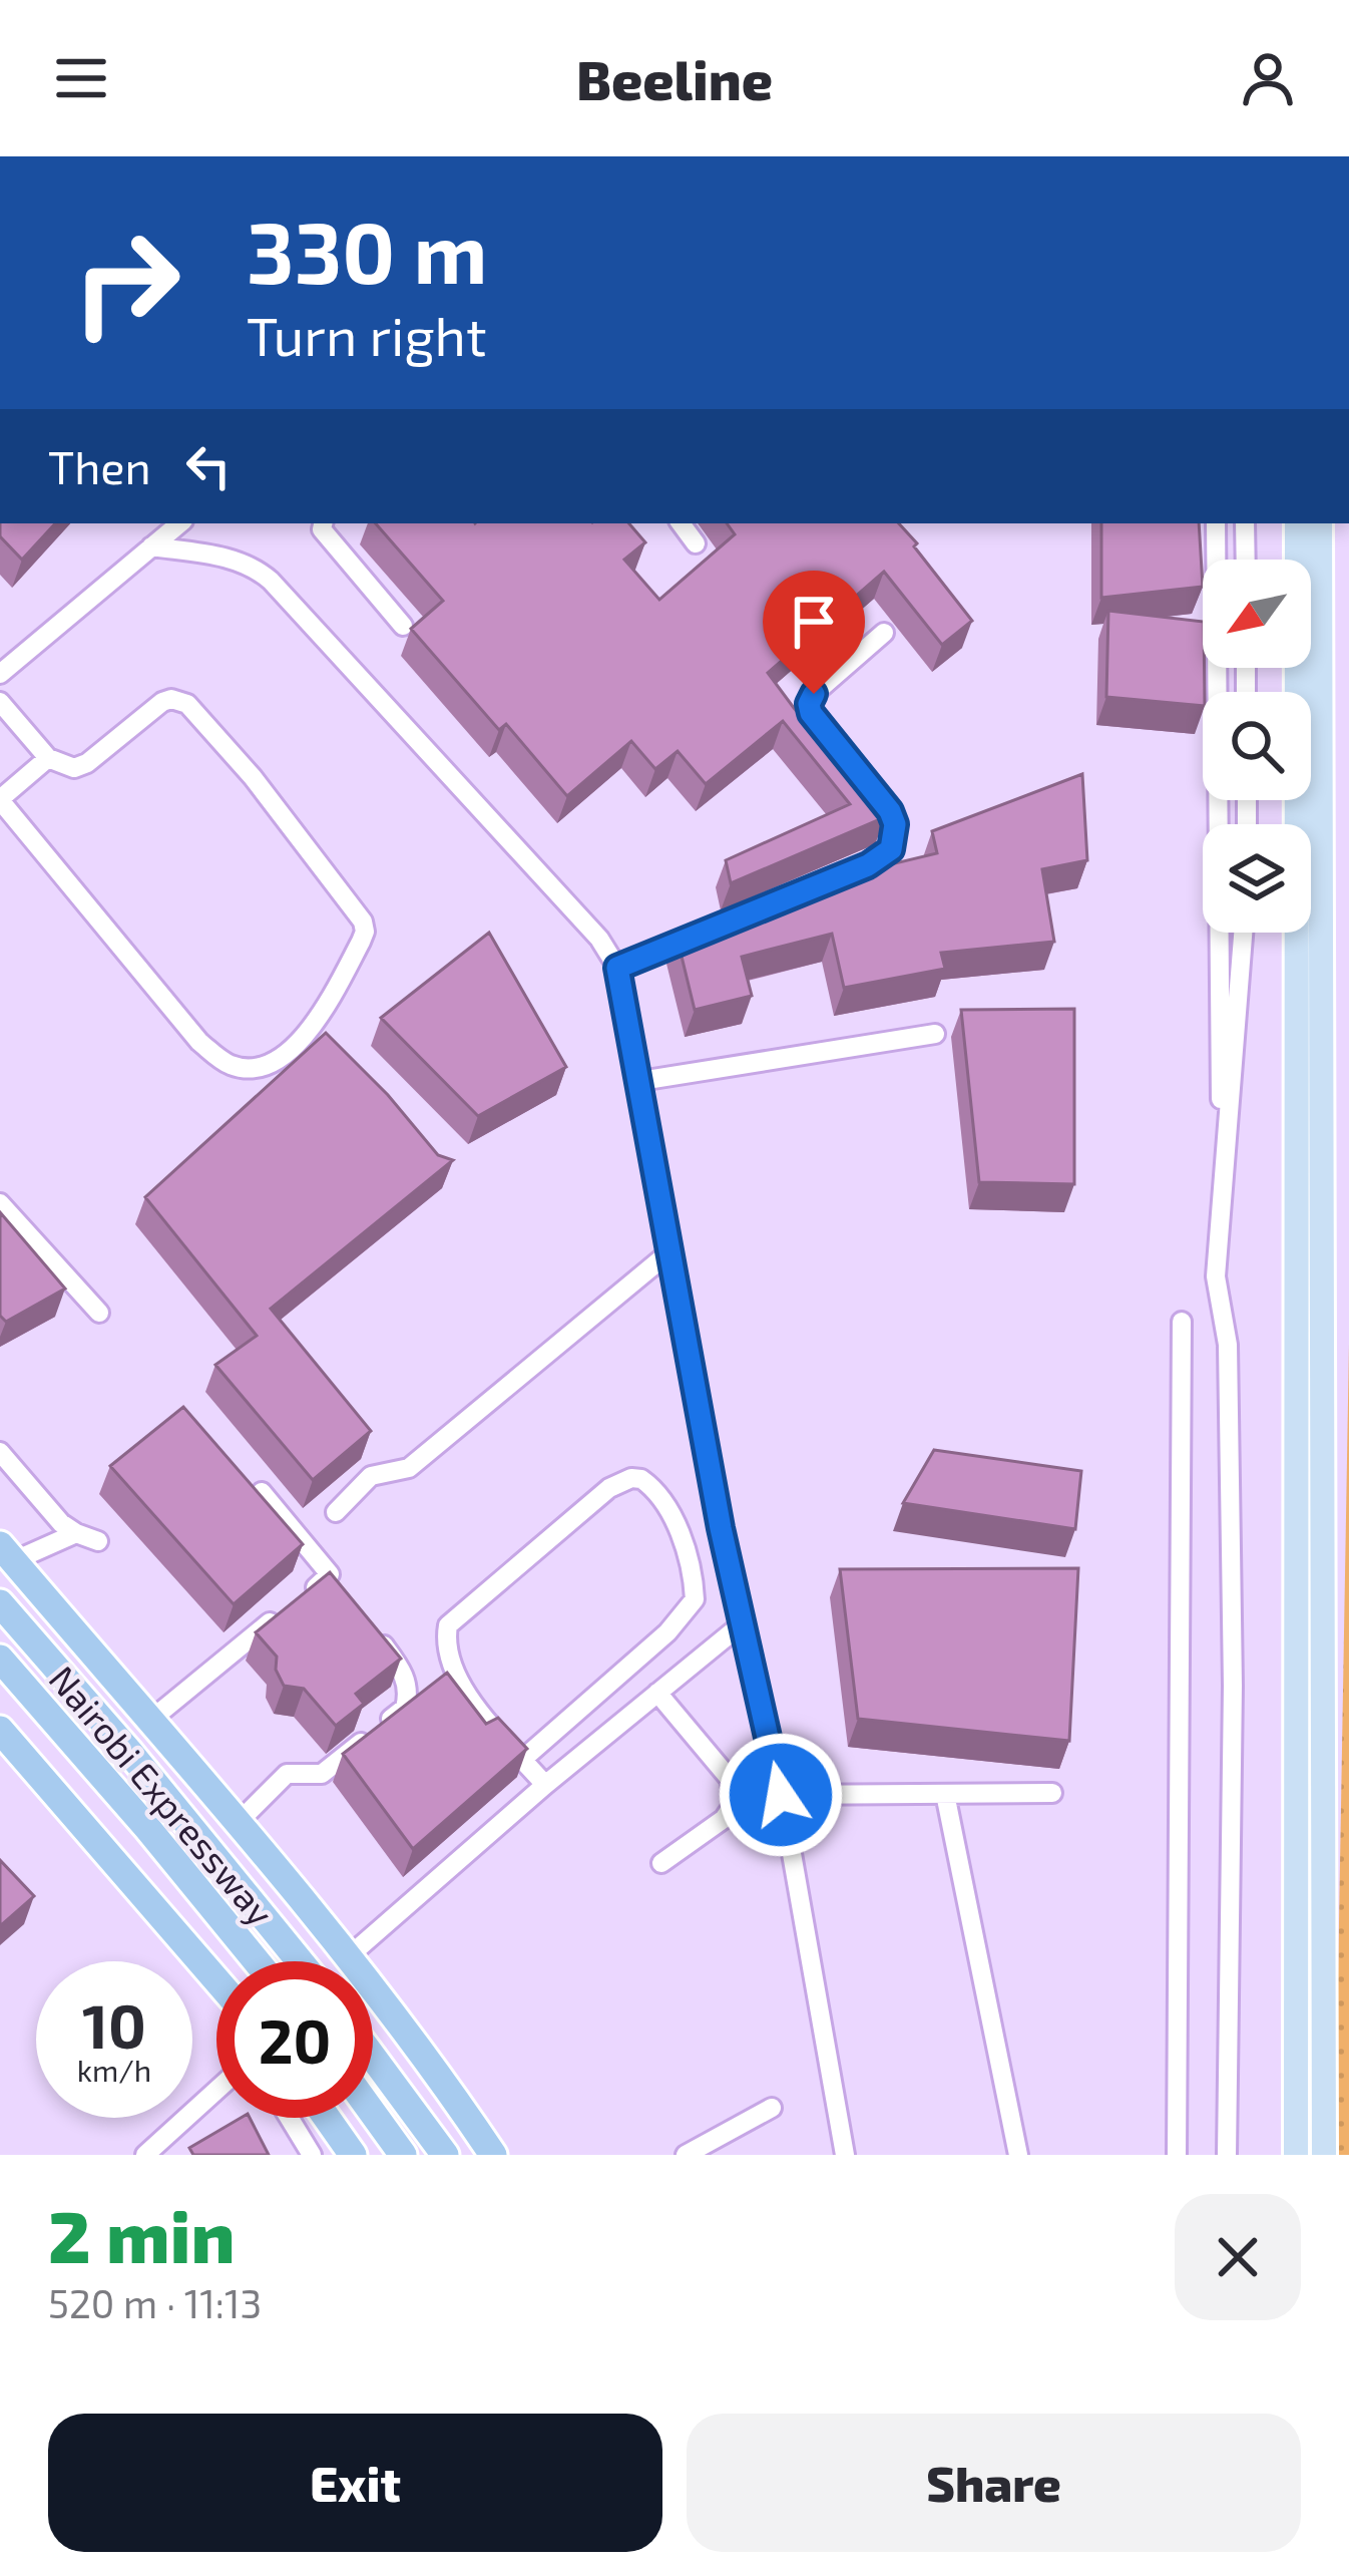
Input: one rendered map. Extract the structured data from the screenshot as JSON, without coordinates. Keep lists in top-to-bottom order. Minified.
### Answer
{"streets":{"highway":["Nairobi Expressway"]},"north":"bottom left","page":{"header":"Beeline","turn":["330 m","Turn right"],"then":"Then","speed":"10 km/h","limit":"20","heading":["2 min","520 m · 11:13"],"buttons":["Exit","Share"]}}
